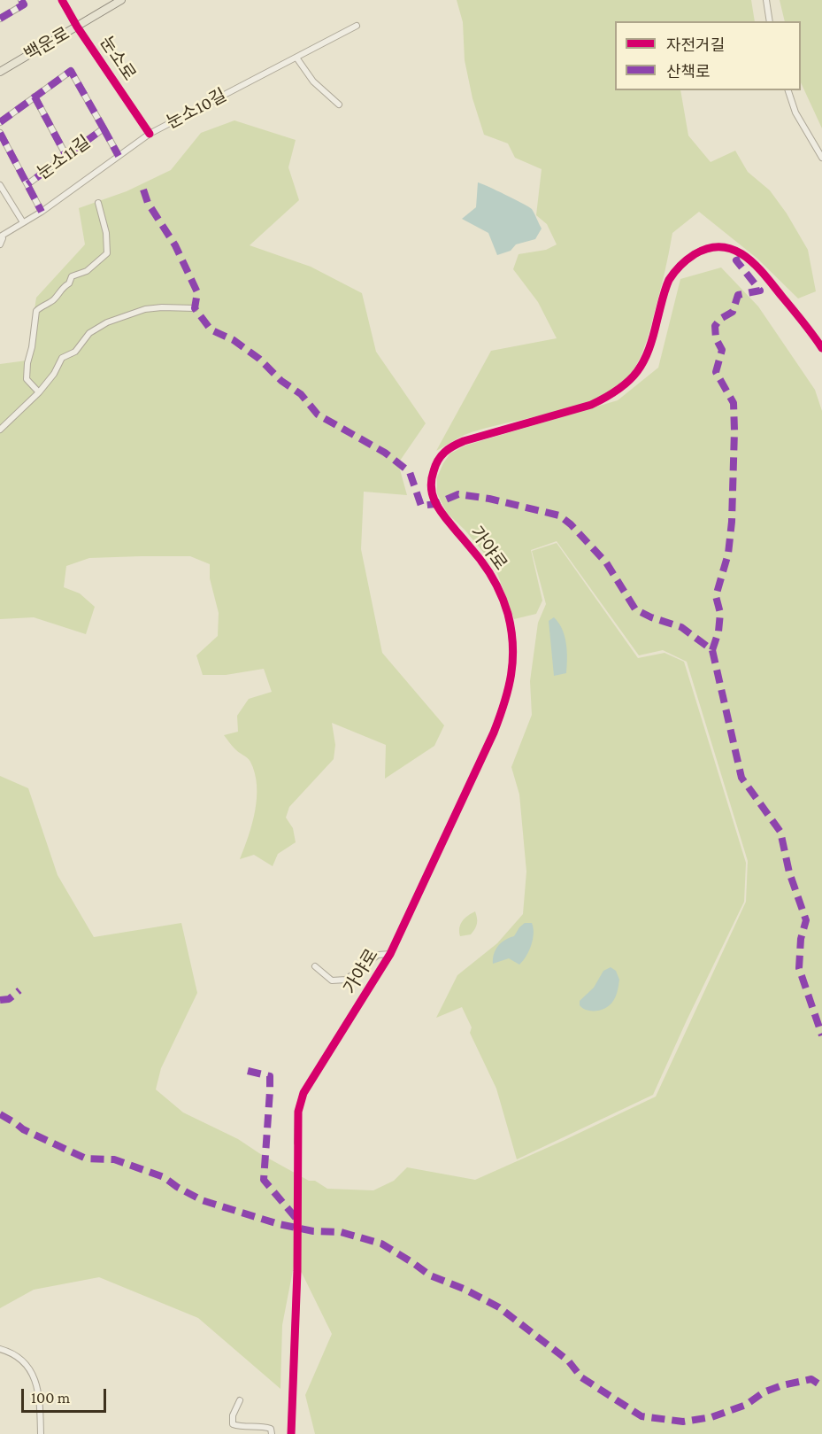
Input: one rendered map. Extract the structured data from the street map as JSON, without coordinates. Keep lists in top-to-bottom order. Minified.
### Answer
{"streets":{"main road":["백운로"],"street":["눈소로","눈소10길","눈소11길","가야로"]},"crossings":[["백운로","눈소로"],["눈소로","눈소10길"]],"legend":["자전거길","산책로"],"scale_bar":"100 m"}
